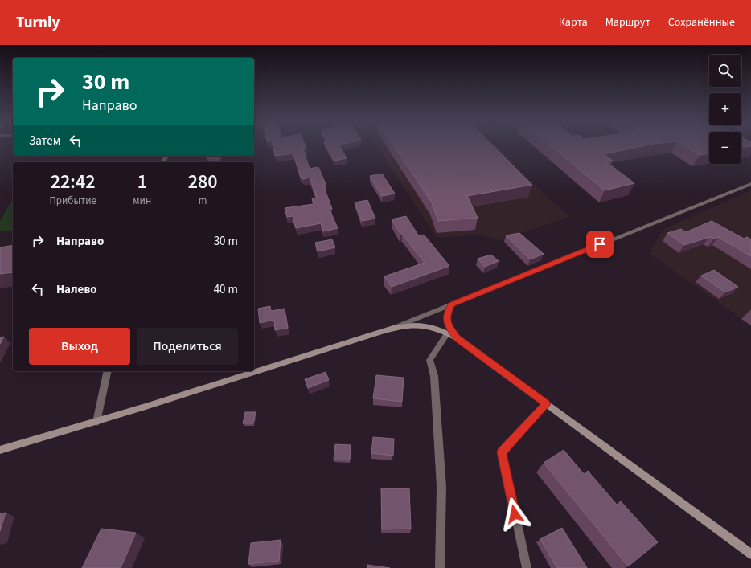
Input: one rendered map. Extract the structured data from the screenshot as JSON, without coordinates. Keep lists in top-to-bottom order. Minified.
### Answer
{"page":{"header":"Turnly","nav":["Карта","Маршрут","Сохранённые"],"map_buttons":["+","−"],"turn":["30 m","Направо"],"then":"Затем","eta":["22:42","Прибытие","1","мин","280","m"],"list":[{"name":"Направо","value":"30 m"},{"name":"Налево","value":"40 m"}],"buttons":["Выход","Поделиться"]}}
